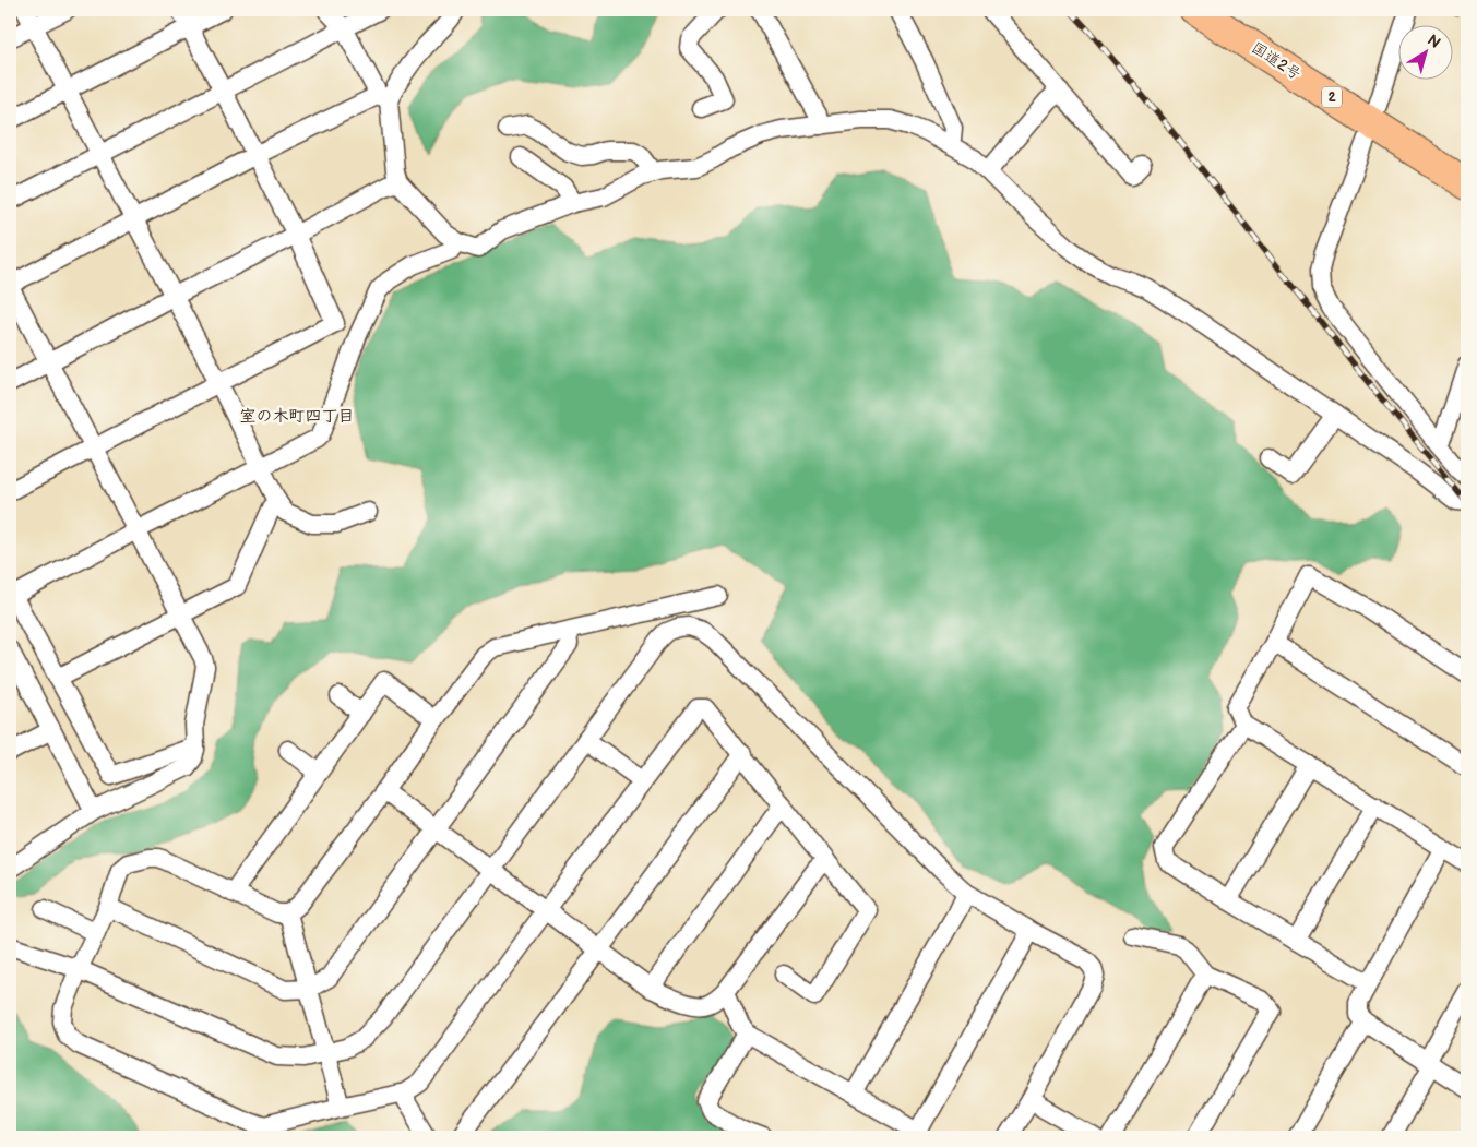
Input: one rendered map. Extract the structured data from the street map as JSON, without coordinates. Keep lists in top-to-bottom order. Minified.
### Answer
{"streets":{"highway":["国道2号","2"]},"districts":["室の木町四丁目"],"north":"top right"}
